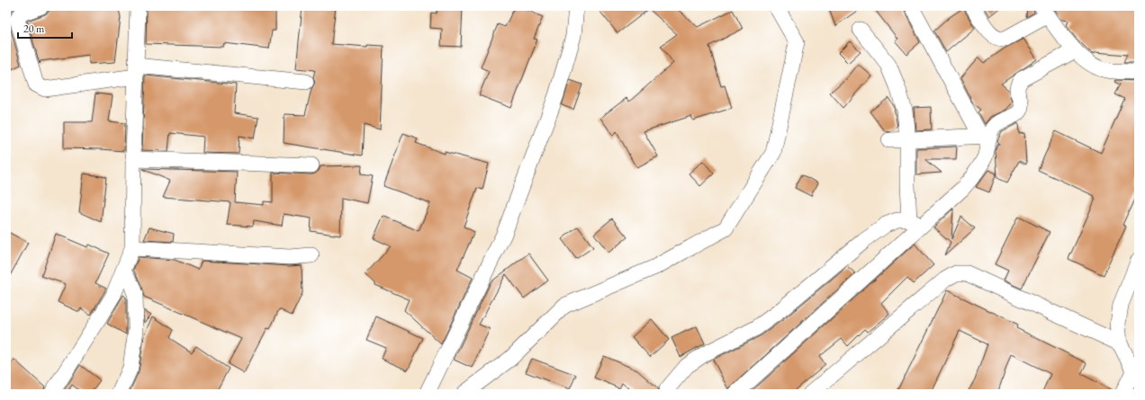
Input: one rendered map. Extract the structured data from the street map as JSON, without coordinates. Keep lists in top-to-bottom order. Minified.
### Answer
{"scale_bar":"20 m"}
